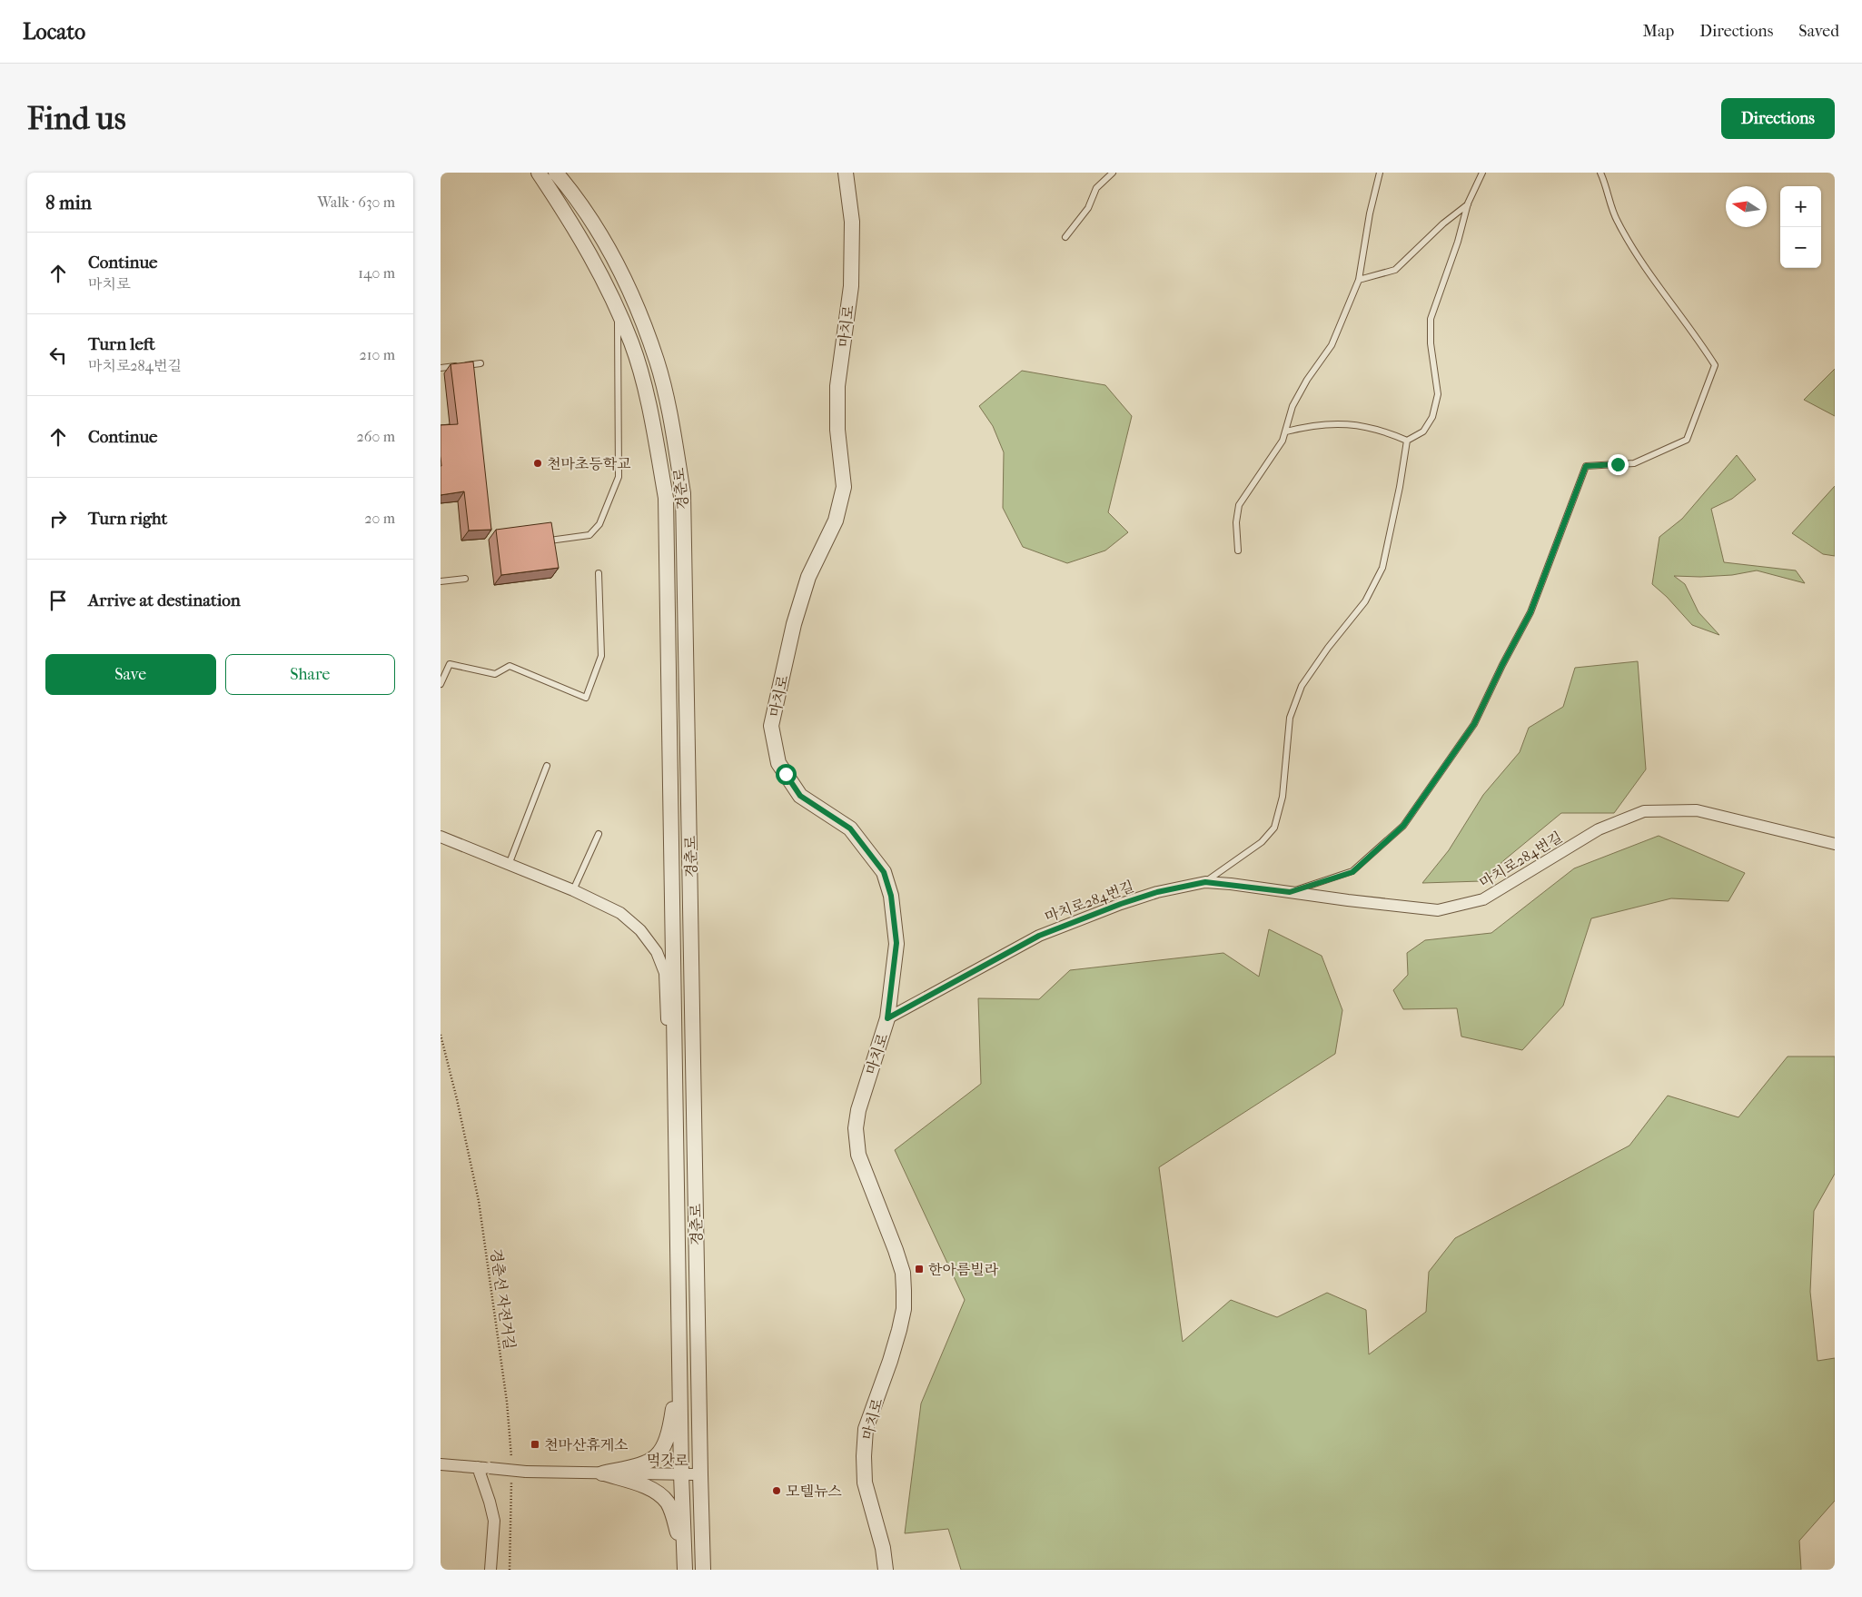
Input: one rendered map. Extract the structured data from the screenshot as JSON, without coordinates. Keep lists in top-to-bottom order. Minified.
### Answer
{"streets":{"street":["마치로","경춘로","마치로284번길","먹갓로"],"path":["경춘선 자전거길"]},"crossings":[["마치로","마치로284번길"],["경춘로","먹갓로"]],"places":{"other":["천마초등학교","모텔뉴스"],"transit":["한아름빌라","천마산휴게소"]},"north":"left","page":{"header":"Locato","nav":["Map","Directions","Saved"],"buttons":["Directions",["Save","Share"]],"title":"Find us","heading":["8 min","Walk · 630 m"],"map_buttons":["+","−"],"list":[["Continue","마치로","140 m"],["Turn left","마치로284번길","210 m"],["Continue","260 m"],["Turn right","20 m"],"Arrive at destination"]}}
